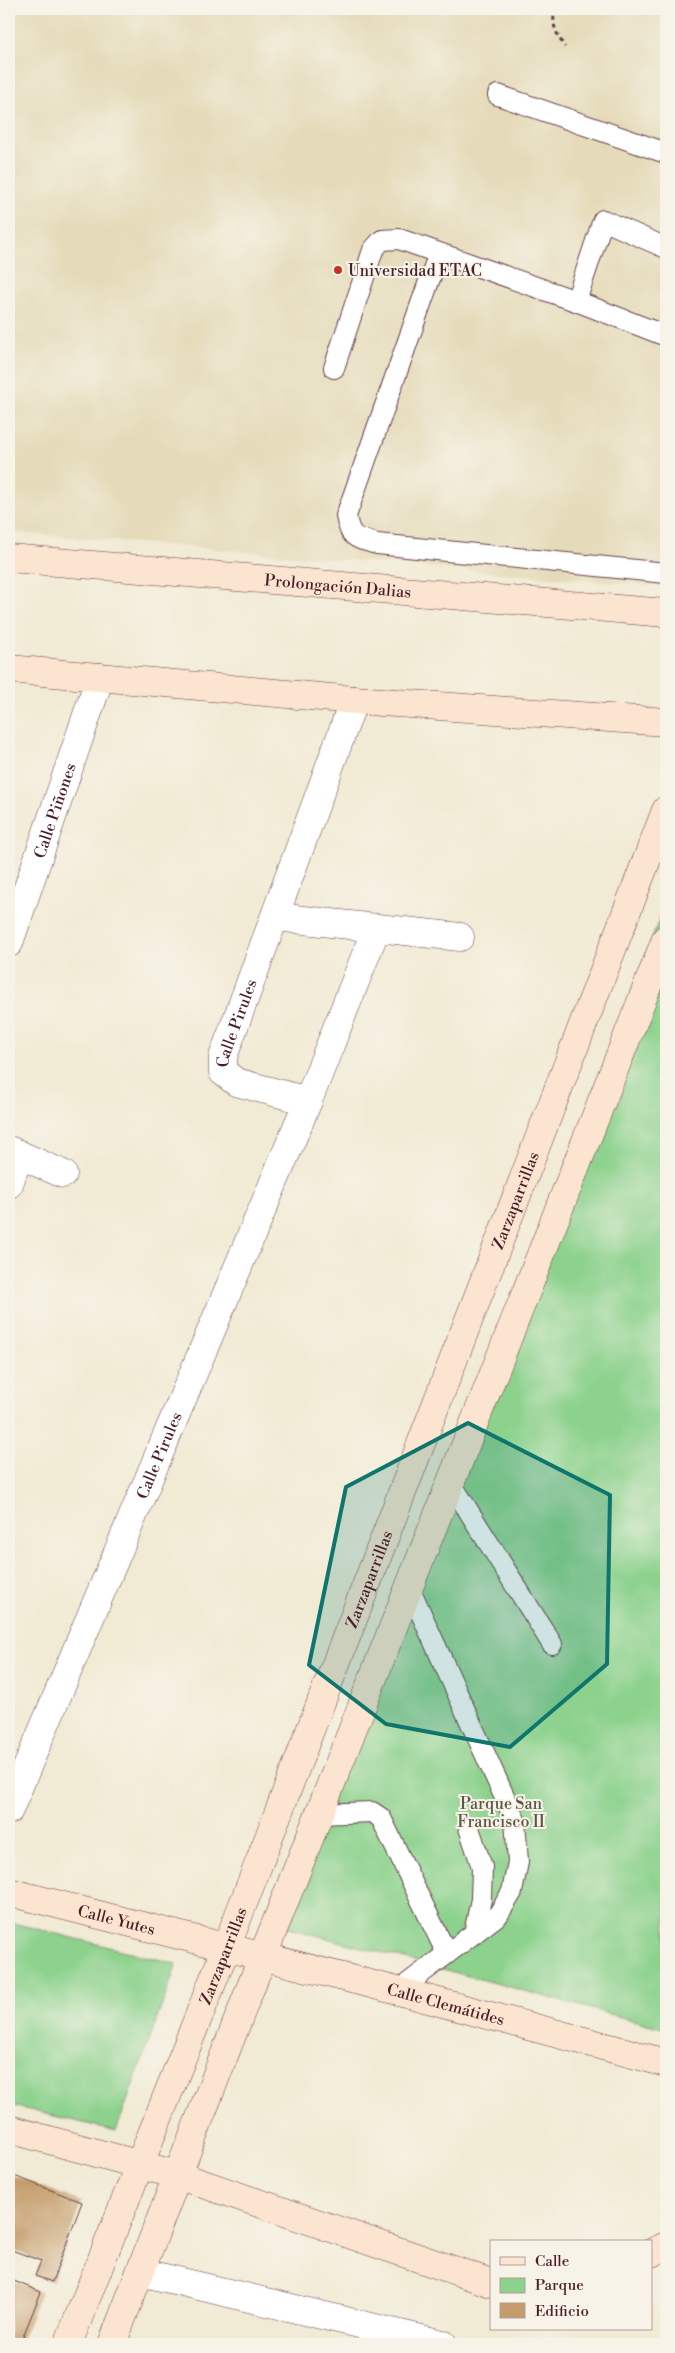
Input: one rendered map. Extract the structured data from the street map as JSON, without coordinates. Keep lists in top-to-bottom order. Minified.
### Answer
{"streets":{"street":["Prolongación Dalias","Calle Piñones","Calle Pirules","Zarzaparrillas","Calle Yutes","Calle Clemátides"]},"crossings":[["Zarzaparrillas","Calle Yutes"],["Zarzaparrillas","Calle Clemátides"],["Calle Yutes","Calle Clemátides"]],"parks":["Parque San Francisco II"],"places":["Universidad ETAC"],"legend":["Calle","Parque","Edificio"]}
